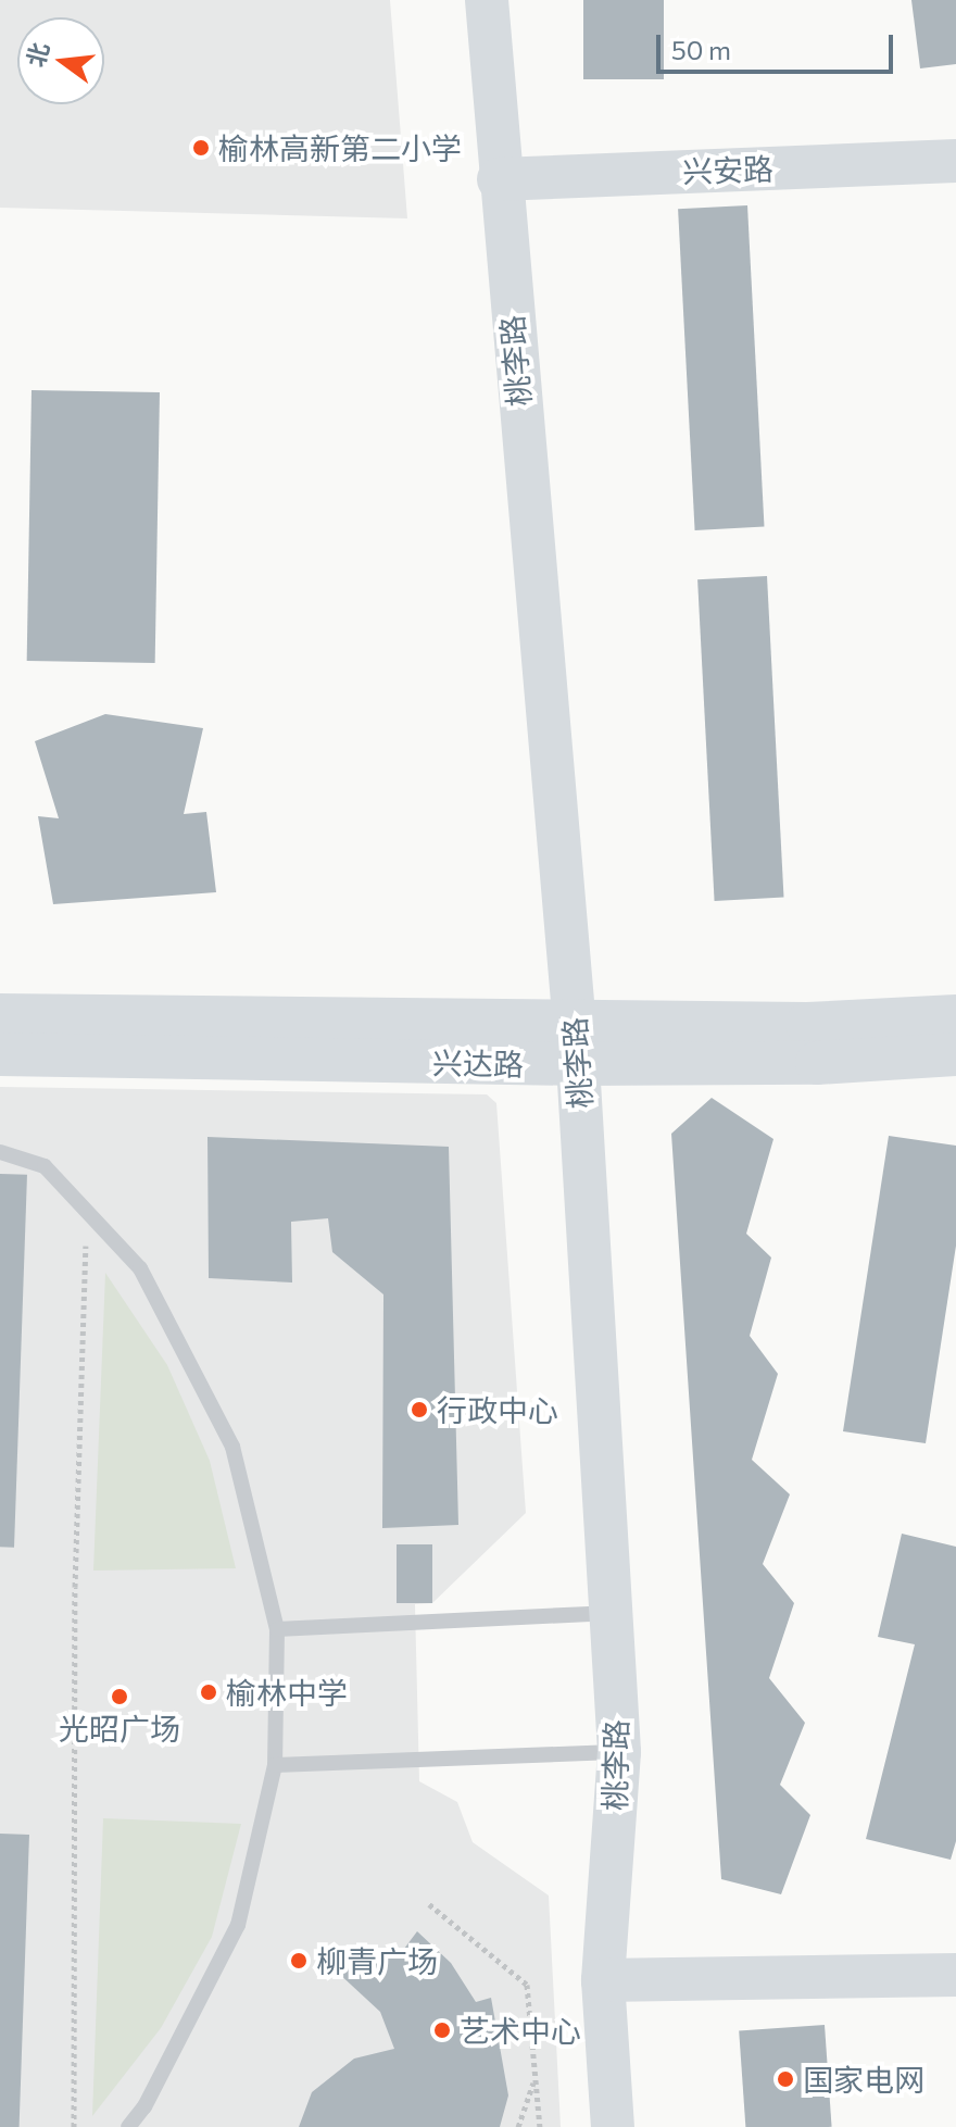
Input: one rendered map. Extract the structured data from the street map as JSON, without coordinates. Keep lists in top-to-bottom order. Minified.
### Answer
{"streets":{"main road":["兴安路","桃李路","兴达路"]},"crossings":[["兴安路","桃李路"],["桃李路","兴达路"]],"places":["榆林高新第二小学","行政中心","榆林中学","光昭广场","柳青广场","艺术中心","国家电网"],"scale_bar":"50 m","north":"left"}
